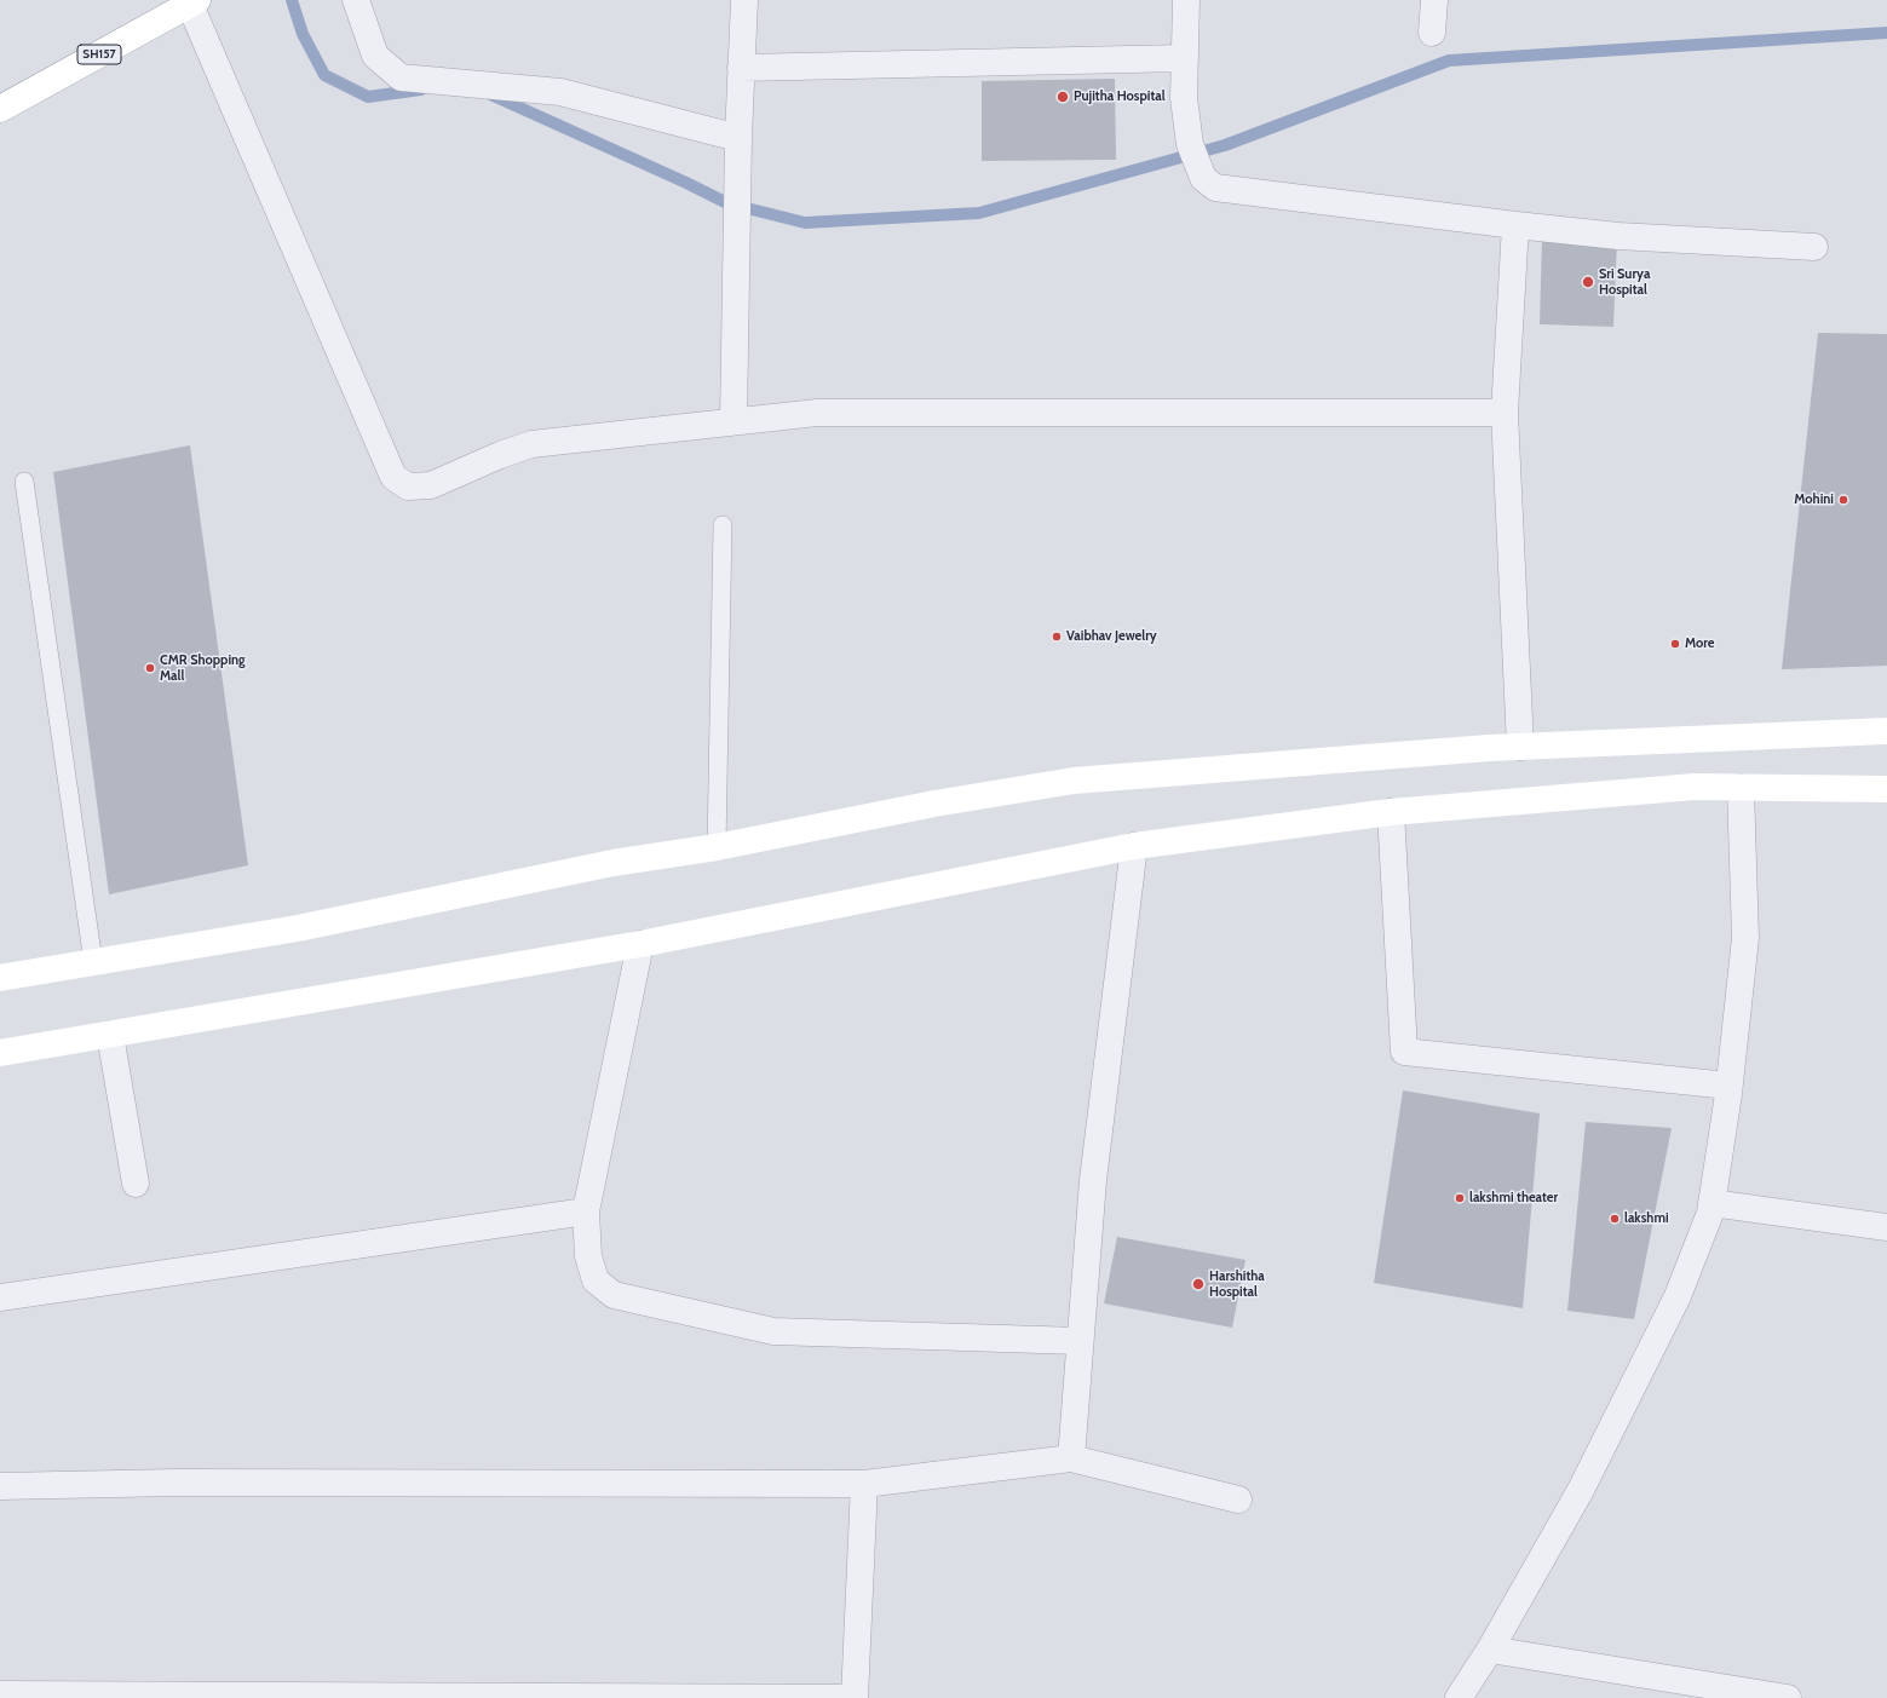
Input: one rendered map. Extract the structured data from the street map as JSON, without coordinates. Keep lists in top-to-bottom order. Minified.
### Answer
{"streets":{"main road":["SH157"]},"places":["Pujitha Hospital","Sri Surya Hospital","Mohini","Vaibhav Jewelry","More","CMR Shopping Mall","lakshmi theater","lakshmi","Harshitha Hospital"]}
